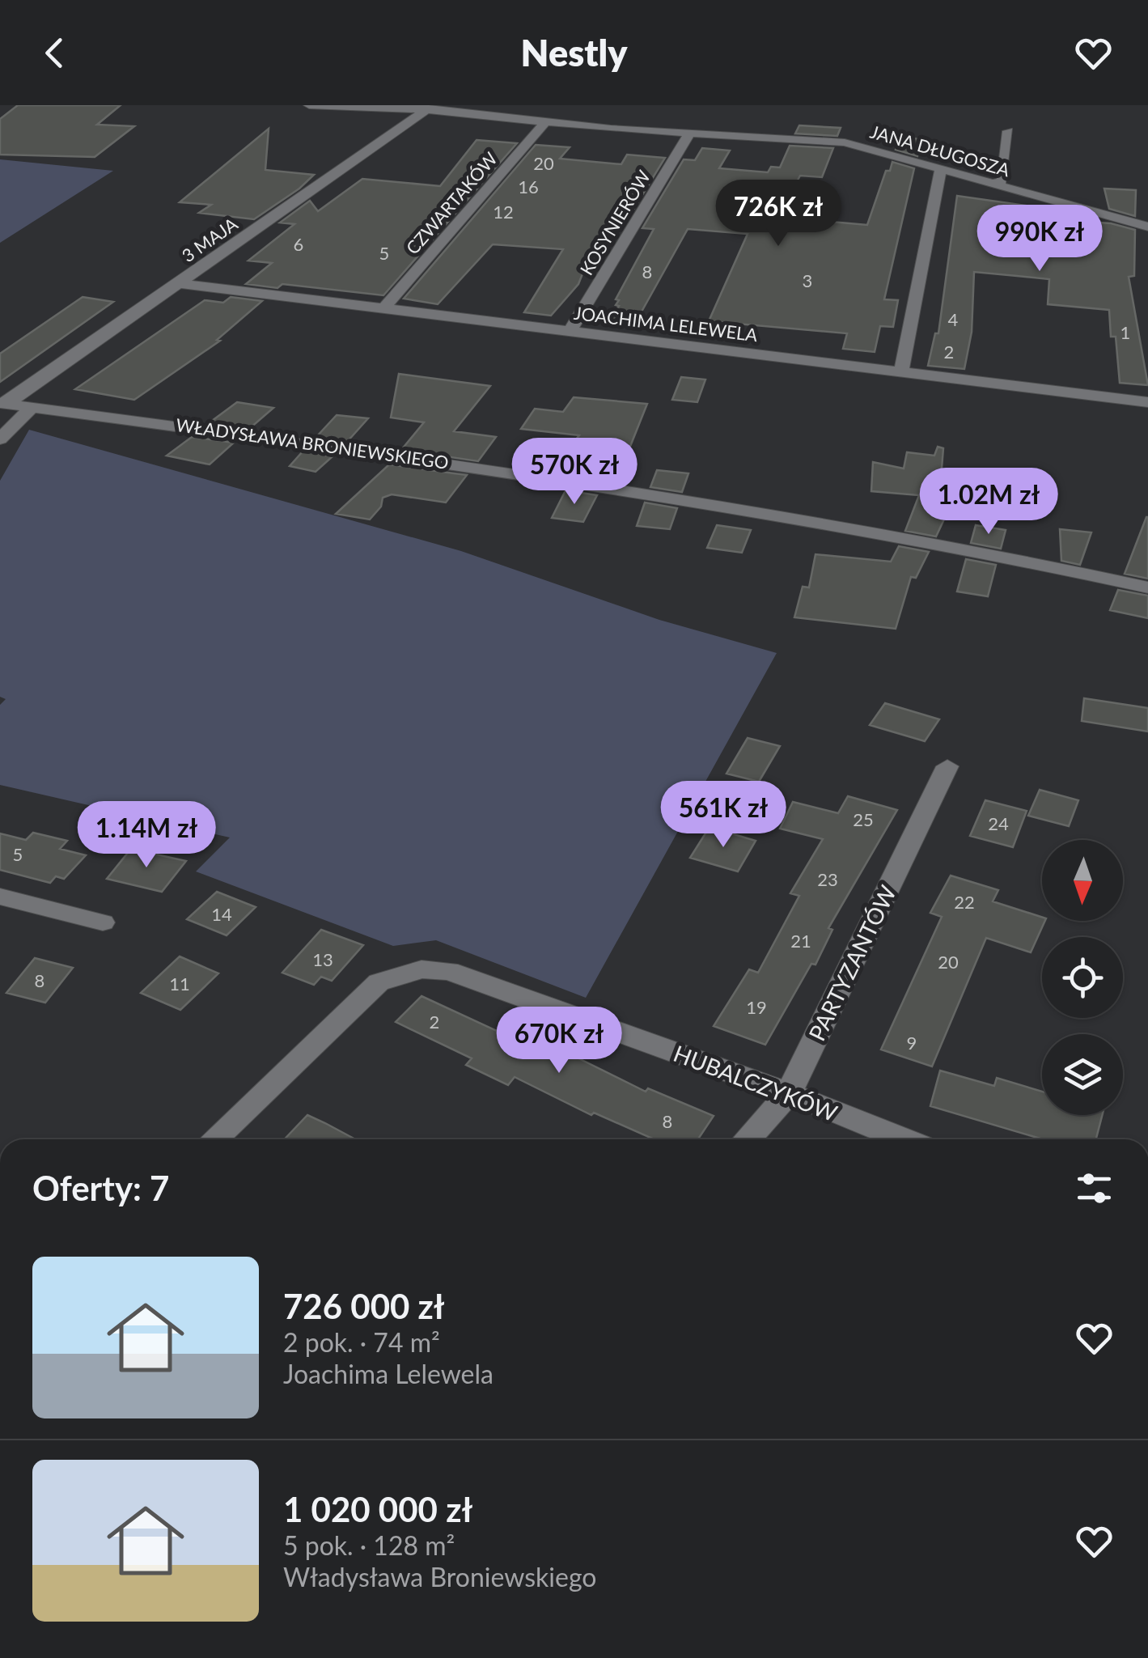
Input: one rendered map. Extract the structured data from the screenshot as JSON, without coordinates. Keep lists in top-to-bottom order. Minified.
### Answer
{"streets":{"street":["JANA DŁUGOSZA","CZWARTAKÓW","KOSYNIERÓW","3 MAJA","JOACHIMA LELEWELA","WŁADYSŁAWA BRONIEWSKIEGO","PARTYZANTÓW","HUBALCZYKÓW"]},"crossings":[["JANA DŁUGOSZA","CZWARTAKÓW"],["JANA DŁUGOSZA","KOSYNIERÓW"],["JANA DŁUGOSZA","3 MAJA"],["CZWARTAKÓW","JOACHIMA LELEWELA"],["KOSYNIERÓW","JOACHIMA LELEWELA"],["3 MAJA","JOACHIMA LELEWELA"],["3 MAJA","WŁADYSŁAWA BRONIEWSKIEGO"],["PARTYZANTÓW","HUBALCZYKÓW"]],"house_numbers":["20","16","12","6","5","8","3","4","1","2","25","24","5","23","22","14","21","13","20","8","11","19","2","9","8"],"north":"bottom","page":{"header":"Nestly","price":["726K zł","990K zł","570K zł","1.02M zł","561K zł","1.14M zł","670K zł"],"heading":"Oferty: 7","list":[{"name":"726 000 zł","note":"2 pok. · 74 m² · Joachima Lelewela"},{"name":"1 020 000 zł","note":"5 pok. · 128 m² · Władysława Broniewskiego"}]}}
